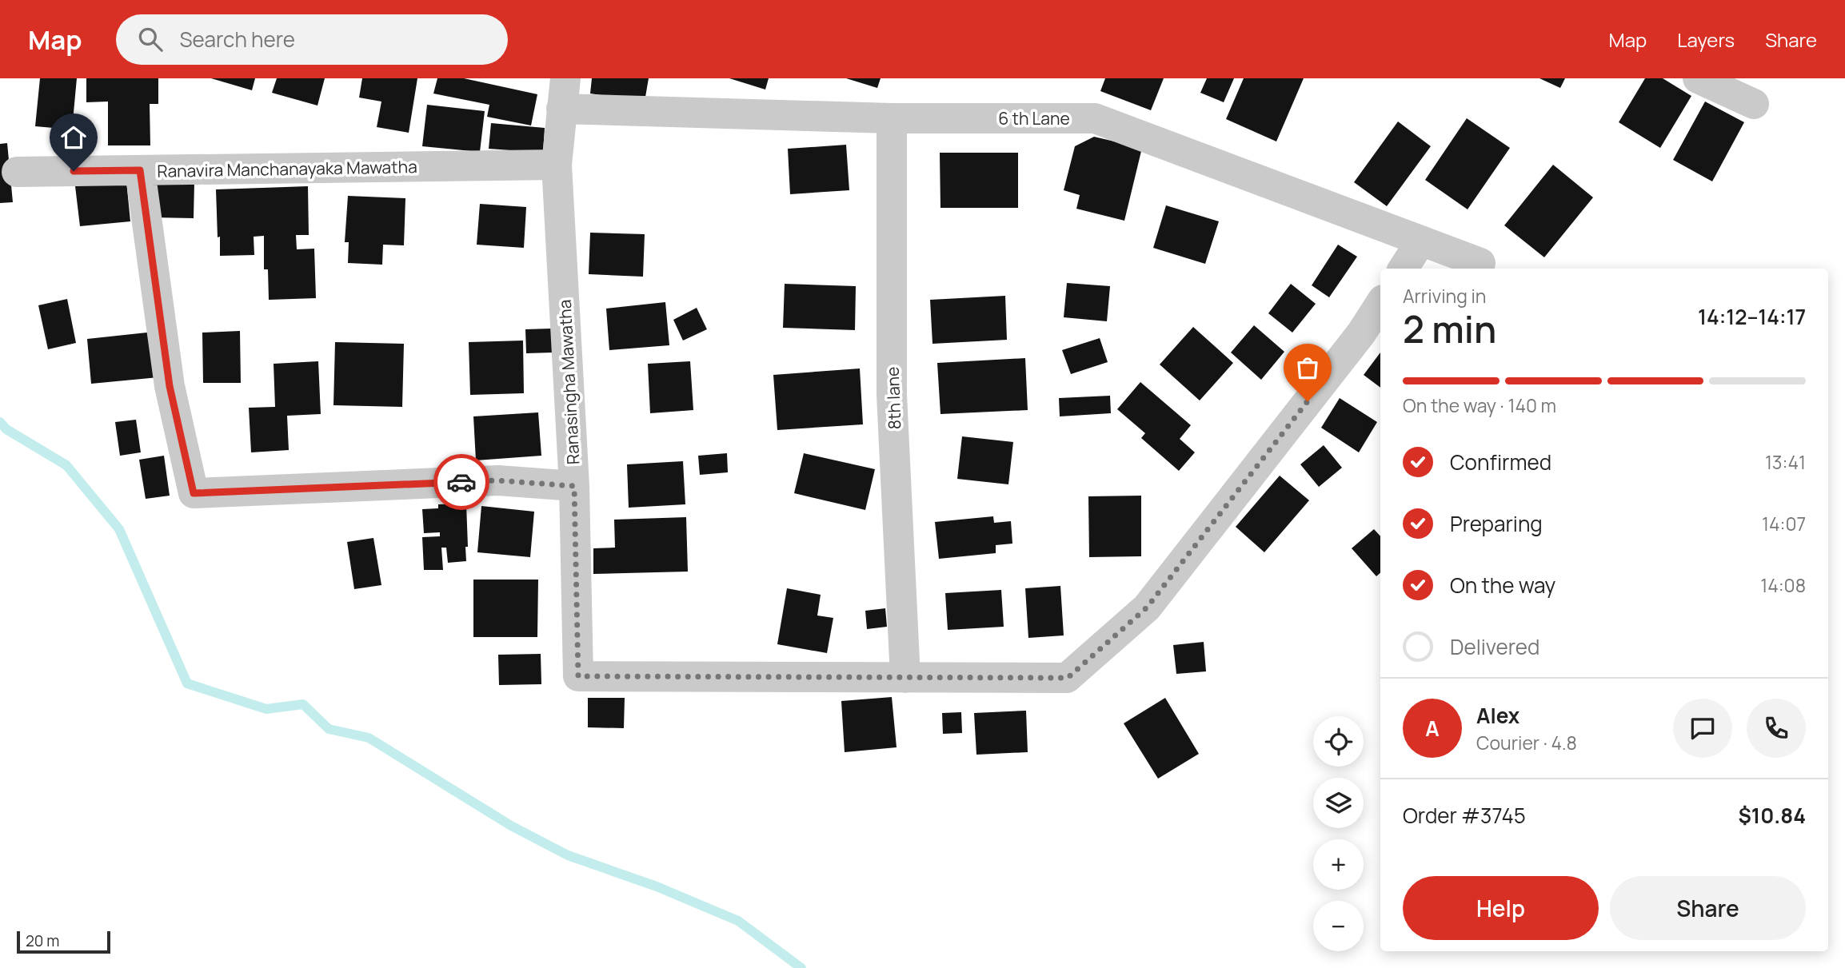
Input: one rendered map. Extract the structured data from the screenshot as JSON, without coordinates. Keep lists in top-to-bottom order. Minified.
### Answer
{"streets":{"street":["6 th Lane","Ranavira Manchanayaka Mawatha","Ranasingha Mawatha","8th lane"]},"crossings":[["6 th Lane","Ranasingha Mawatha"],["6 th Lane","8th lane"],["Ranavira Manchanayaka Mawatha","Ranasingha Mawatha"],["Ranasingha Mawatha","8th lane"]],"scale_bar":"20 m","page":{"header":"Map","search":"Search here","nav":["Map","Layers","Share"],"heading":["2 min","Arriving in","14:12–14:17"],"panel":["Alex","Courier · 4.8","Order #3745","$10.84"],"bar":"On the way · 140 m","list":[["Confirmed","13:41"],["Preparing","14:07"],["On the way","14:08"],"Delivered"],"round":"A","map_buttons":["+","−"],"buttons":["Help","Share"],"scale":"20 m"}}
